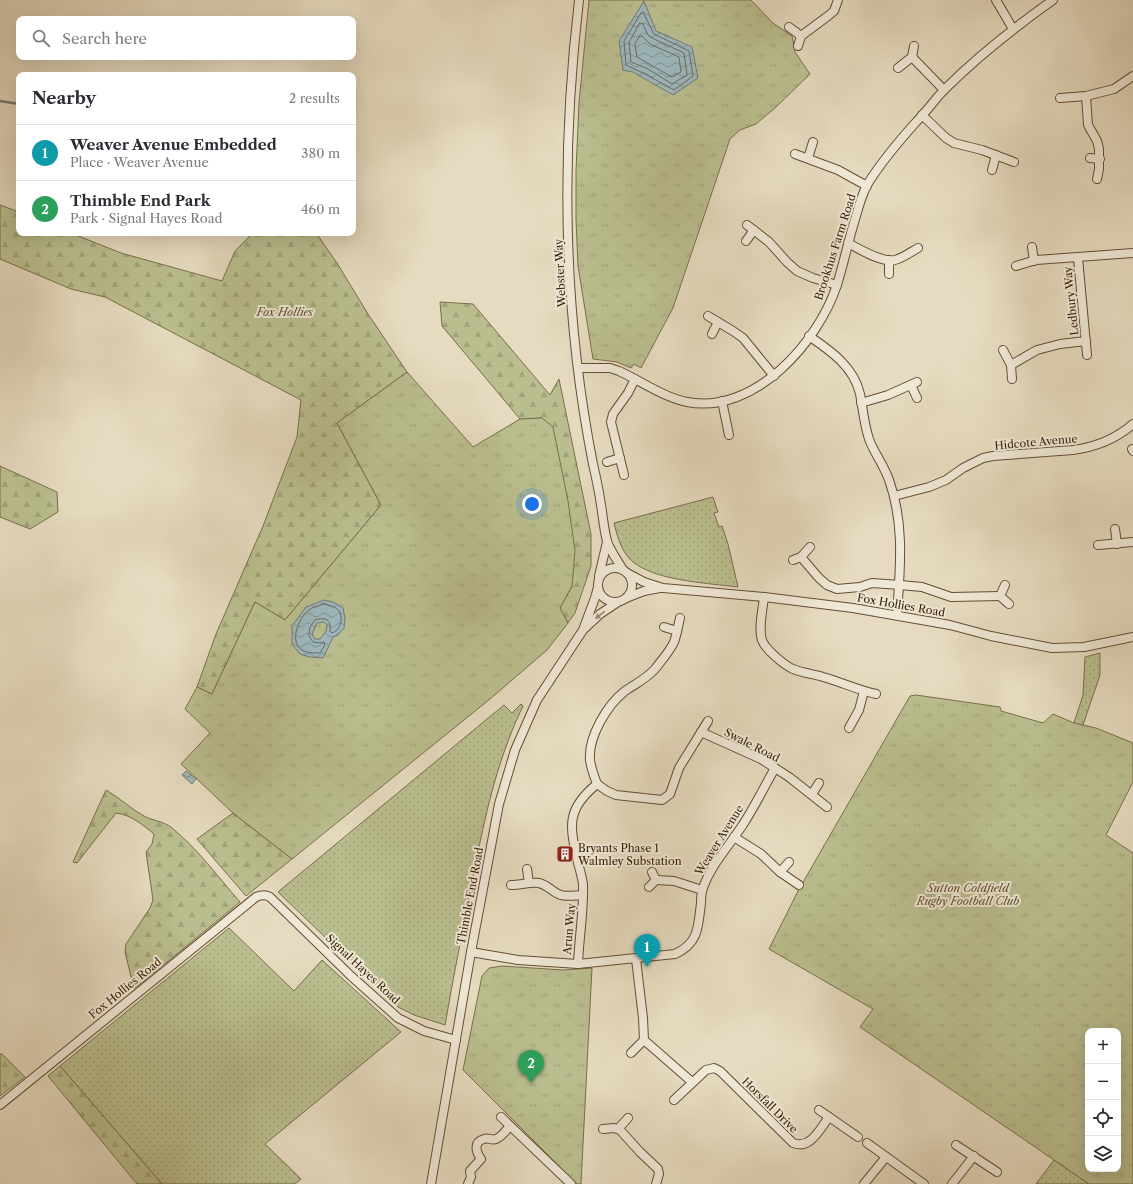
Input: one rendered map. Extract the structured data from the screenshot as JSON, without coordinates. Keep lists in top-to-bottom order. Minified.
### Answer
{"streets":{"street":["Brookhus Farm Road","Webster Way","Ledbury Way","Hidcote Avenue","Fox Hollies Road","Swale Road","Weaver Avenue","Thimble End Road","Arun Way","Signal Hayes Road","Horsfall Drive"]},"crossings":[["Brookhus Farm Road","Webster Way"],["Webster Way","Fox Hollies Road"],["Webster Way","Thimble End Road"],["Fox Hollies Road","Thimble End Road"],["Fox Hollies Road","Signal Hayes Road"],["Swale Road","Weaver Avenue"],["Weaver Avenue","Thimble End Road"],["Weaver Avenue","Arun Way"],["Thimble End Road","Signal Hayes Road"]],"parks":["Fox Hollies","Sutton Coldfield Rugby Football Club"],"places":{"building":["Bryants Phase 1 Walmley Substation"]},"page":{"search":"Search here","heading":["Nearby","2 results"],"list":[{"mark":"1","name":"Weaver Avenue Embedded","note":"Place · Weaver Avenue","value":"380 m"},{"mark":"2","name":"Thimble End Park","note":"Park · Signal Hayes Road","value":"460 m"}],"pins":["1","2"],"map_buttons":["+","−"]}}
